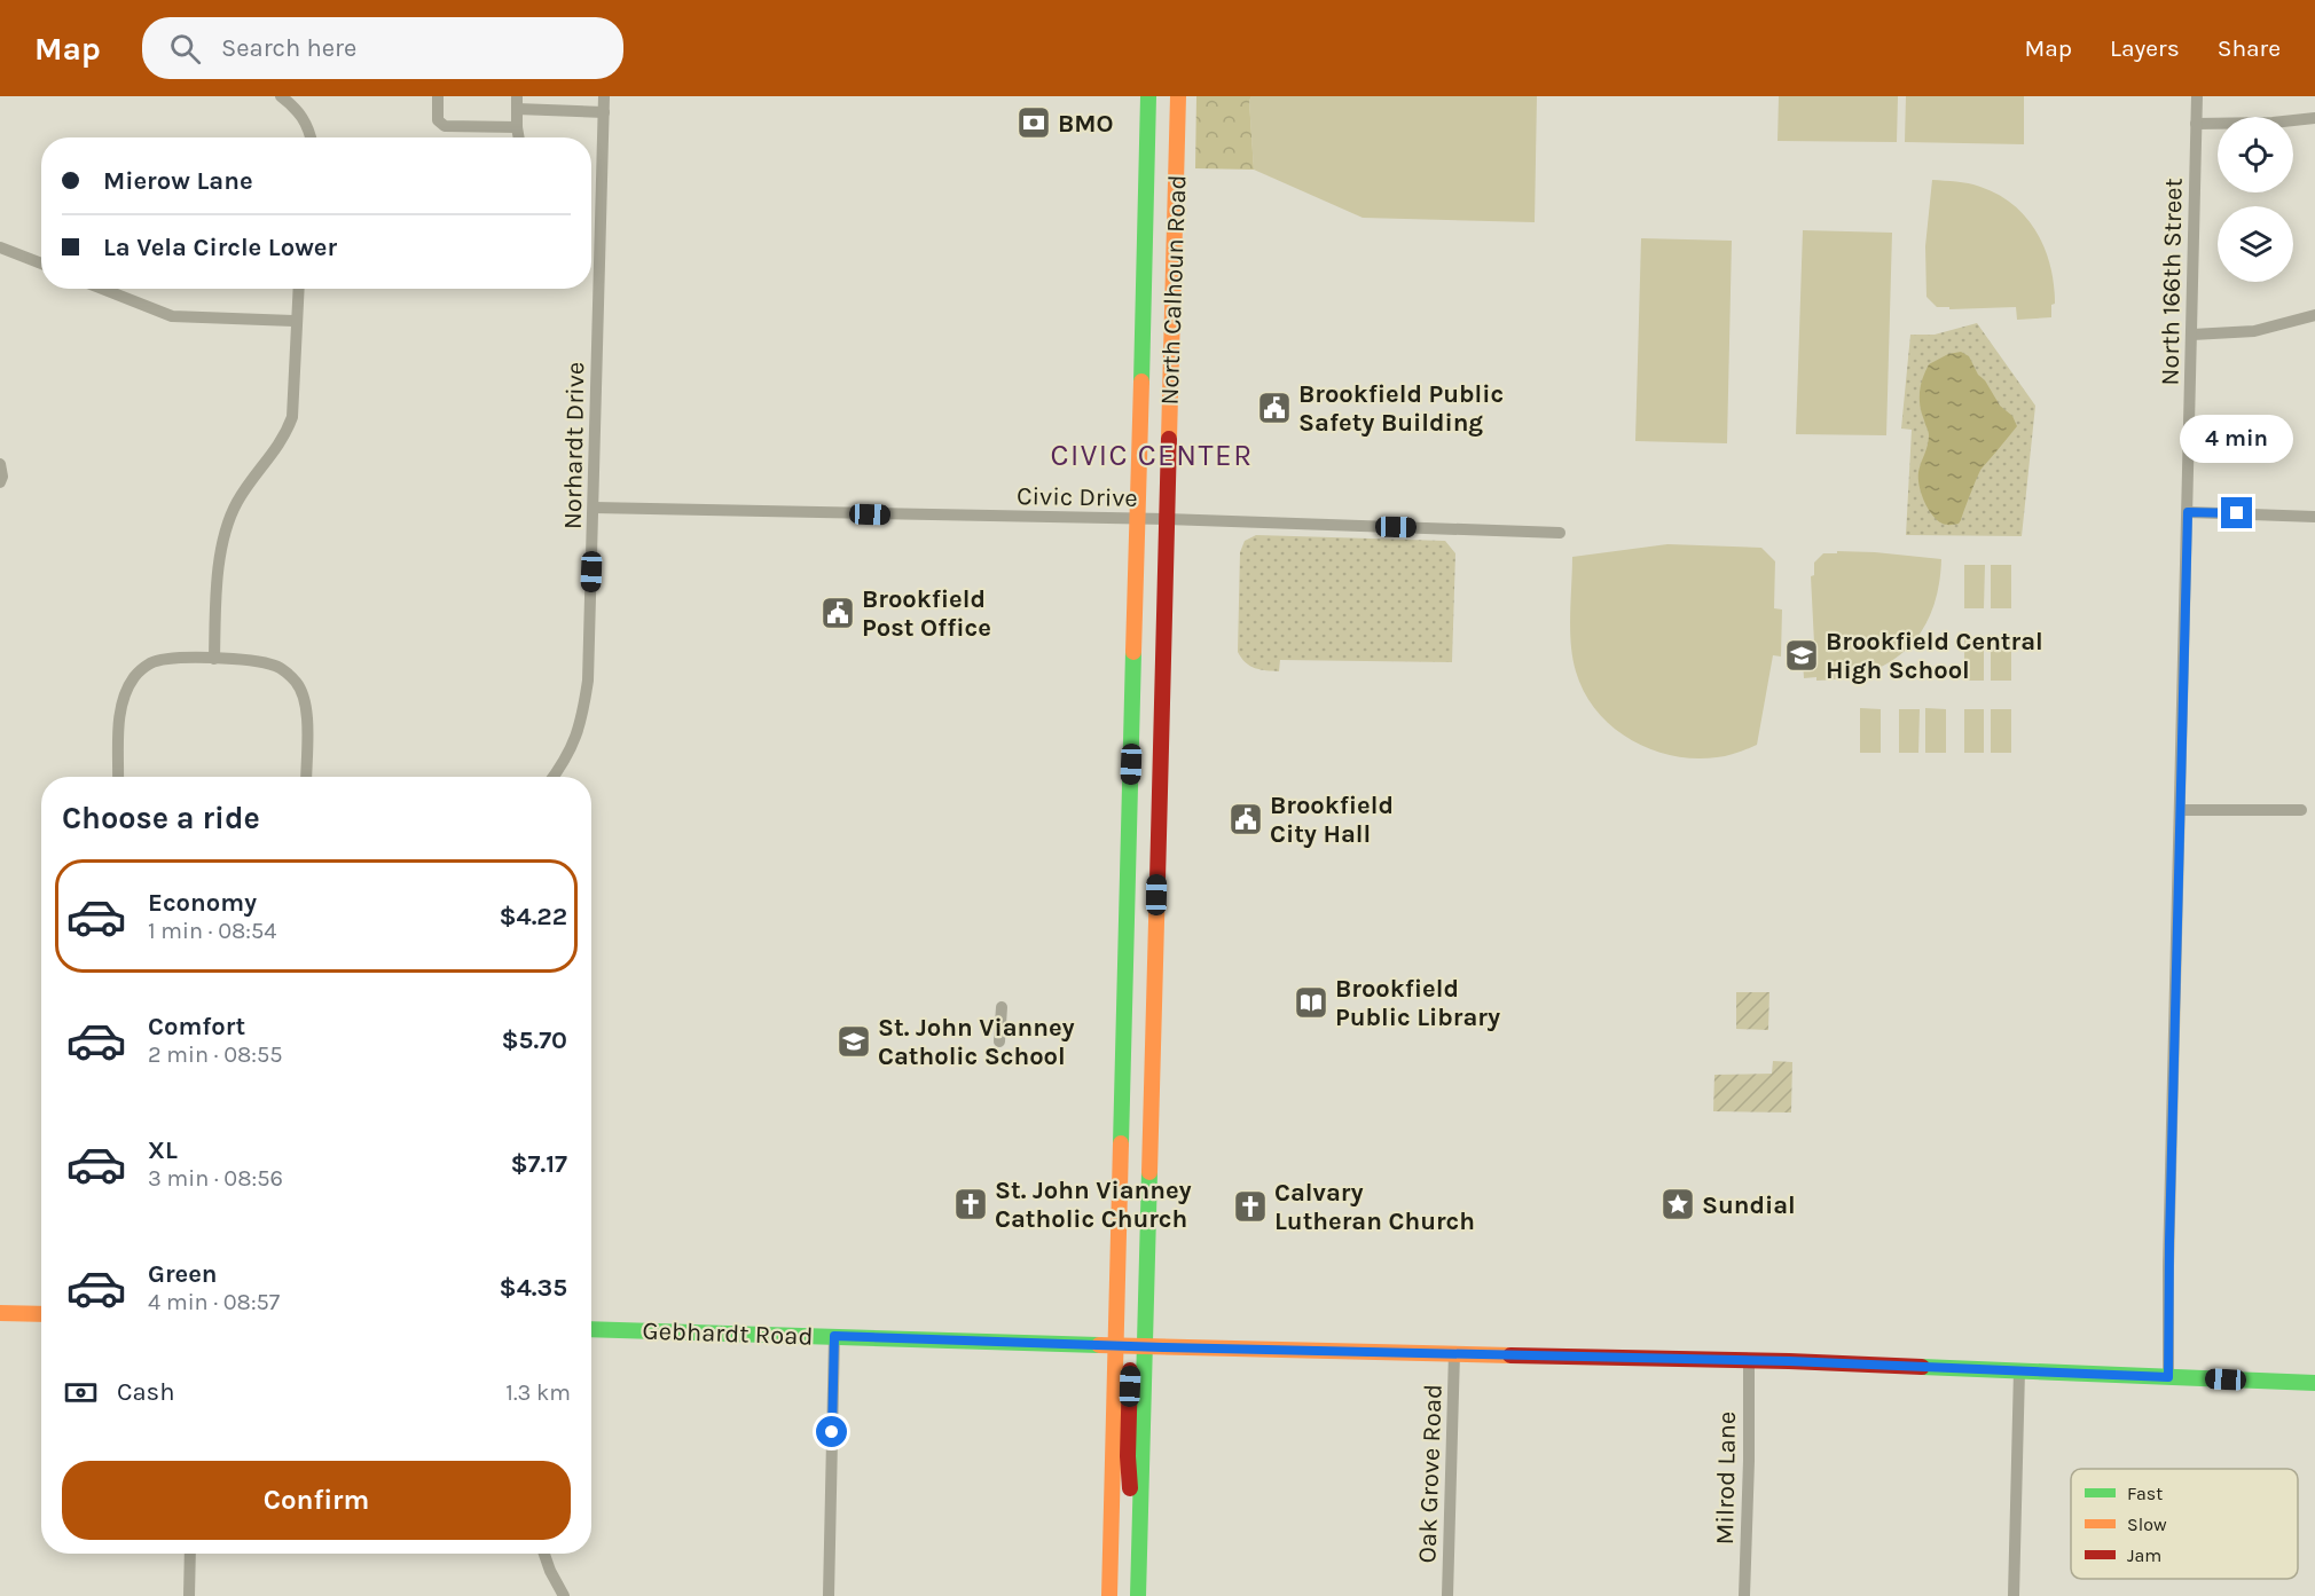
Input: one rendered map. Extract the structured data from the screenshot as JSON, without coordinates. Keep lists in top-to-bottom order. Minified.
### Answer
{"streets":{"main road":["North Calhoun Road","Gebhardt Road"],"street":["North 166th Street","Norhardt Drive","Civic Drive","Oak Grove Road","Milrod Lane"]},"crossings":[["North 166th Street","Gebhardt Road"],["North Calhoun Road","Civic Drive"],["North Calhoun Road","Gebhardt Road"],["Norhardt Drive","Civic Drive"],["Gebhardt Road","Oak Grove Road"],["Gebhardt Road","Milrod Lane"]],"districts":["CIVIC CENTER"],"places":{"bank":["BMO"],"public building":["Brookfield Public Safety Building","Brookfield Post Office","Brookfield City Hall"],"school or university":["Brookfield Central High School","St. John Vianney Catholic School"],"library":["Brookfield Public Library"],"church":["St. John Vianney Catholic Church","Calvary Lutheran Church"],"place":["Sundial"]},"legend":["Fast","Slow","Jam"],"page":{"header":"Map","search":"Search here","nav":["Map","Layers","Share"],"banner":["Mierow Lane","La Vela Circle Lower"],"bubble":"4 min","heading":"Choose a ride","list":[{"name":"Economy","note":"1 min · 08:54","value":"$4.22"},{"name":"Comfort","note":"2 min · 08:55","value":"$5.70"},{"name":"XL","note":"3 min · 08:56","value":"$7.17"},{"name":"Green","note":"4 min · 08:57","value":"$4.35"}],"pay":["Cash","1.3 km"],"buttons":"Confirm"}}
